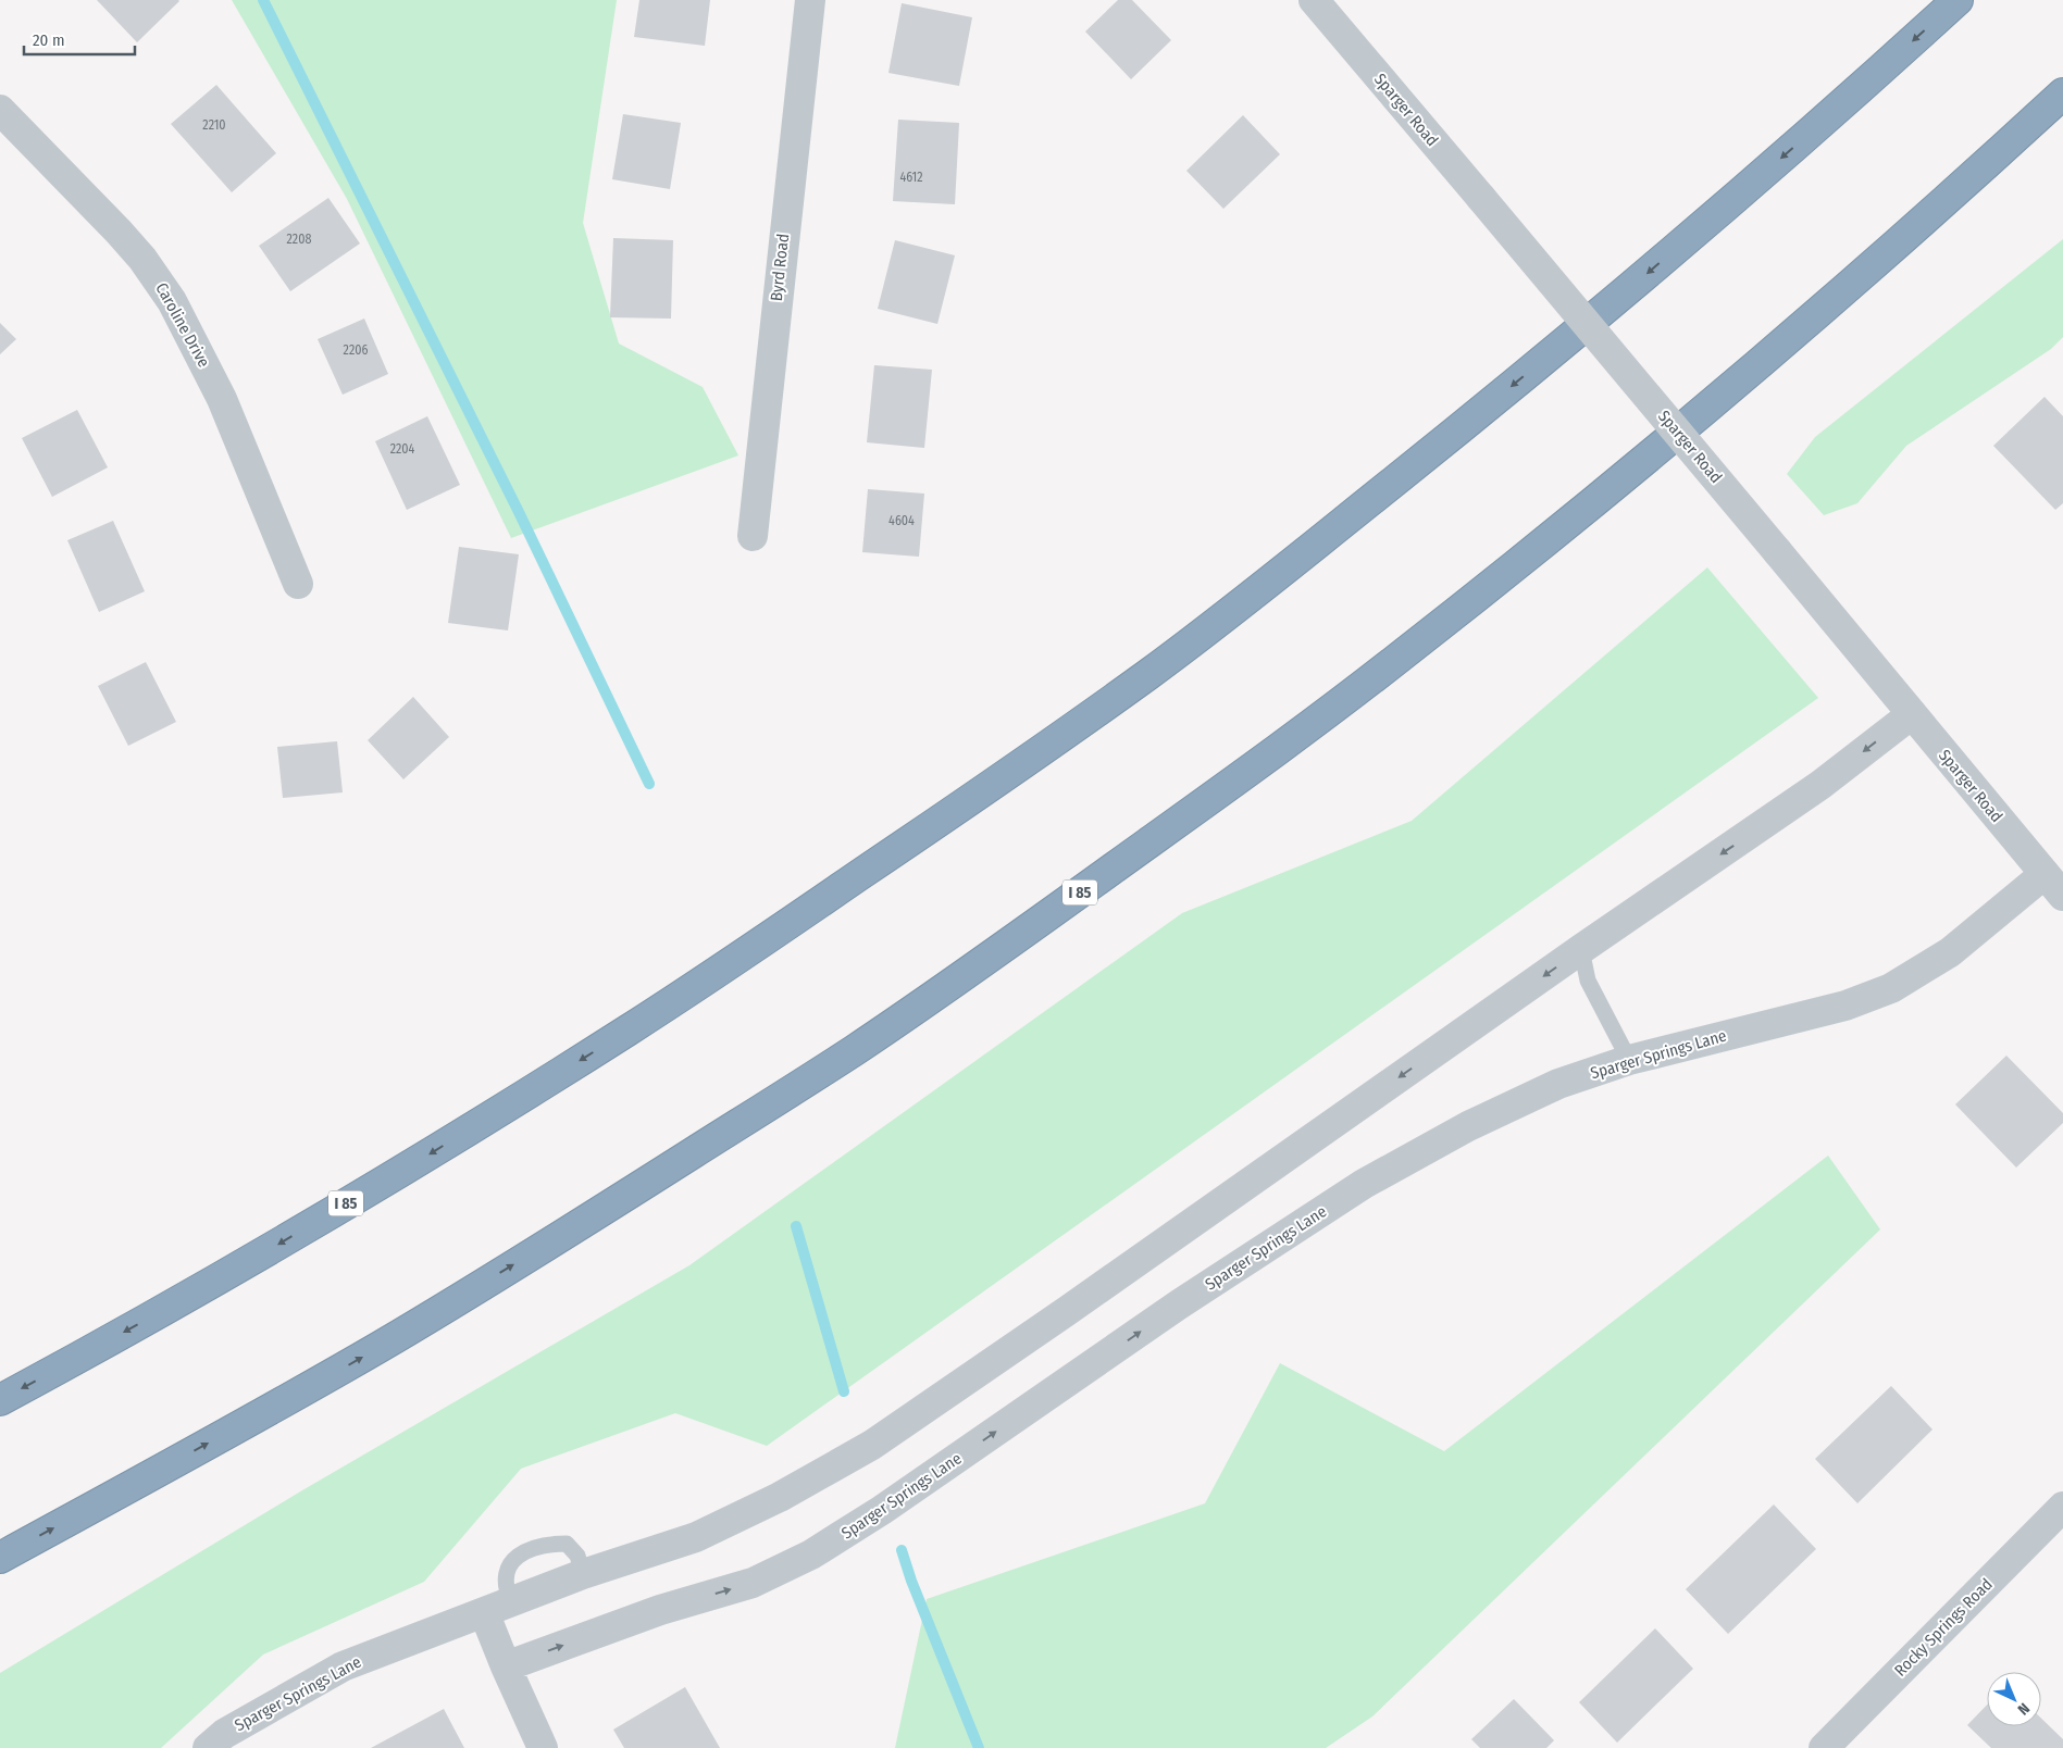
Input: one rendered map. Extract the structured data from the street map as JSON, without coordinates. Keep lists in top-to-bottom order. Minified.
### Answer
{"streets":{"highway":["I 85"],"street":["Sparger Road","Byrd Road","Caroline Drive","Sparger Springs Lane","Rocky Springs Road"]},"crossings":[["Sparger Road","Sparger Springs Lane"]],"house_numbers":["2210","4612","2208","2206","2204","4604"],"scale_bar":"20 m","north":"bottom right"}
